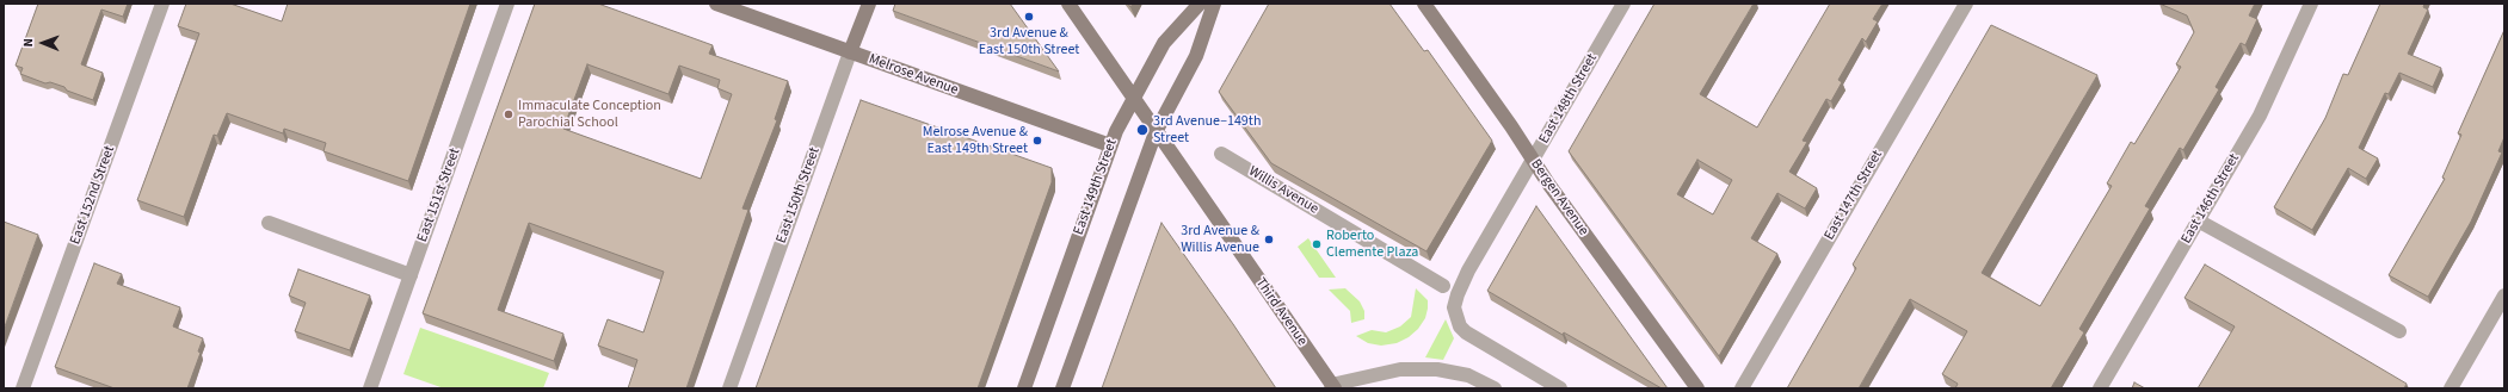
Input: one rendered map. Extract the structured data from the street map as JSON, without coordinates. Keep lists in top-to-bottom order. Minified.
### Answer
{"streets":{"main road":["Melrose Avenue","East 149th Street","East 150th Street","Bergen Avenue","Third Avenue"],"street":["East 148th Street","Willis Avenue","East 152nd Street","East 151st Street","East 147th Street","East 146th Street"]},"crossings":[["Melrose Avenue","East 149th Street"],["Melrose Avenue","East 150th Street"],["East 148th Street","Bergen Avenue"],["East 149th Street","Third Avenue"]],"places":["3rd Avenue & East 150th Street","Immaculate Conception Parochial School","3rd Avenue–149th Street","Melrose Avenue & East 149th Street","3rd Avenue & Willis Avenue","Roberto Clemente Plaza"],"north":"left"}
